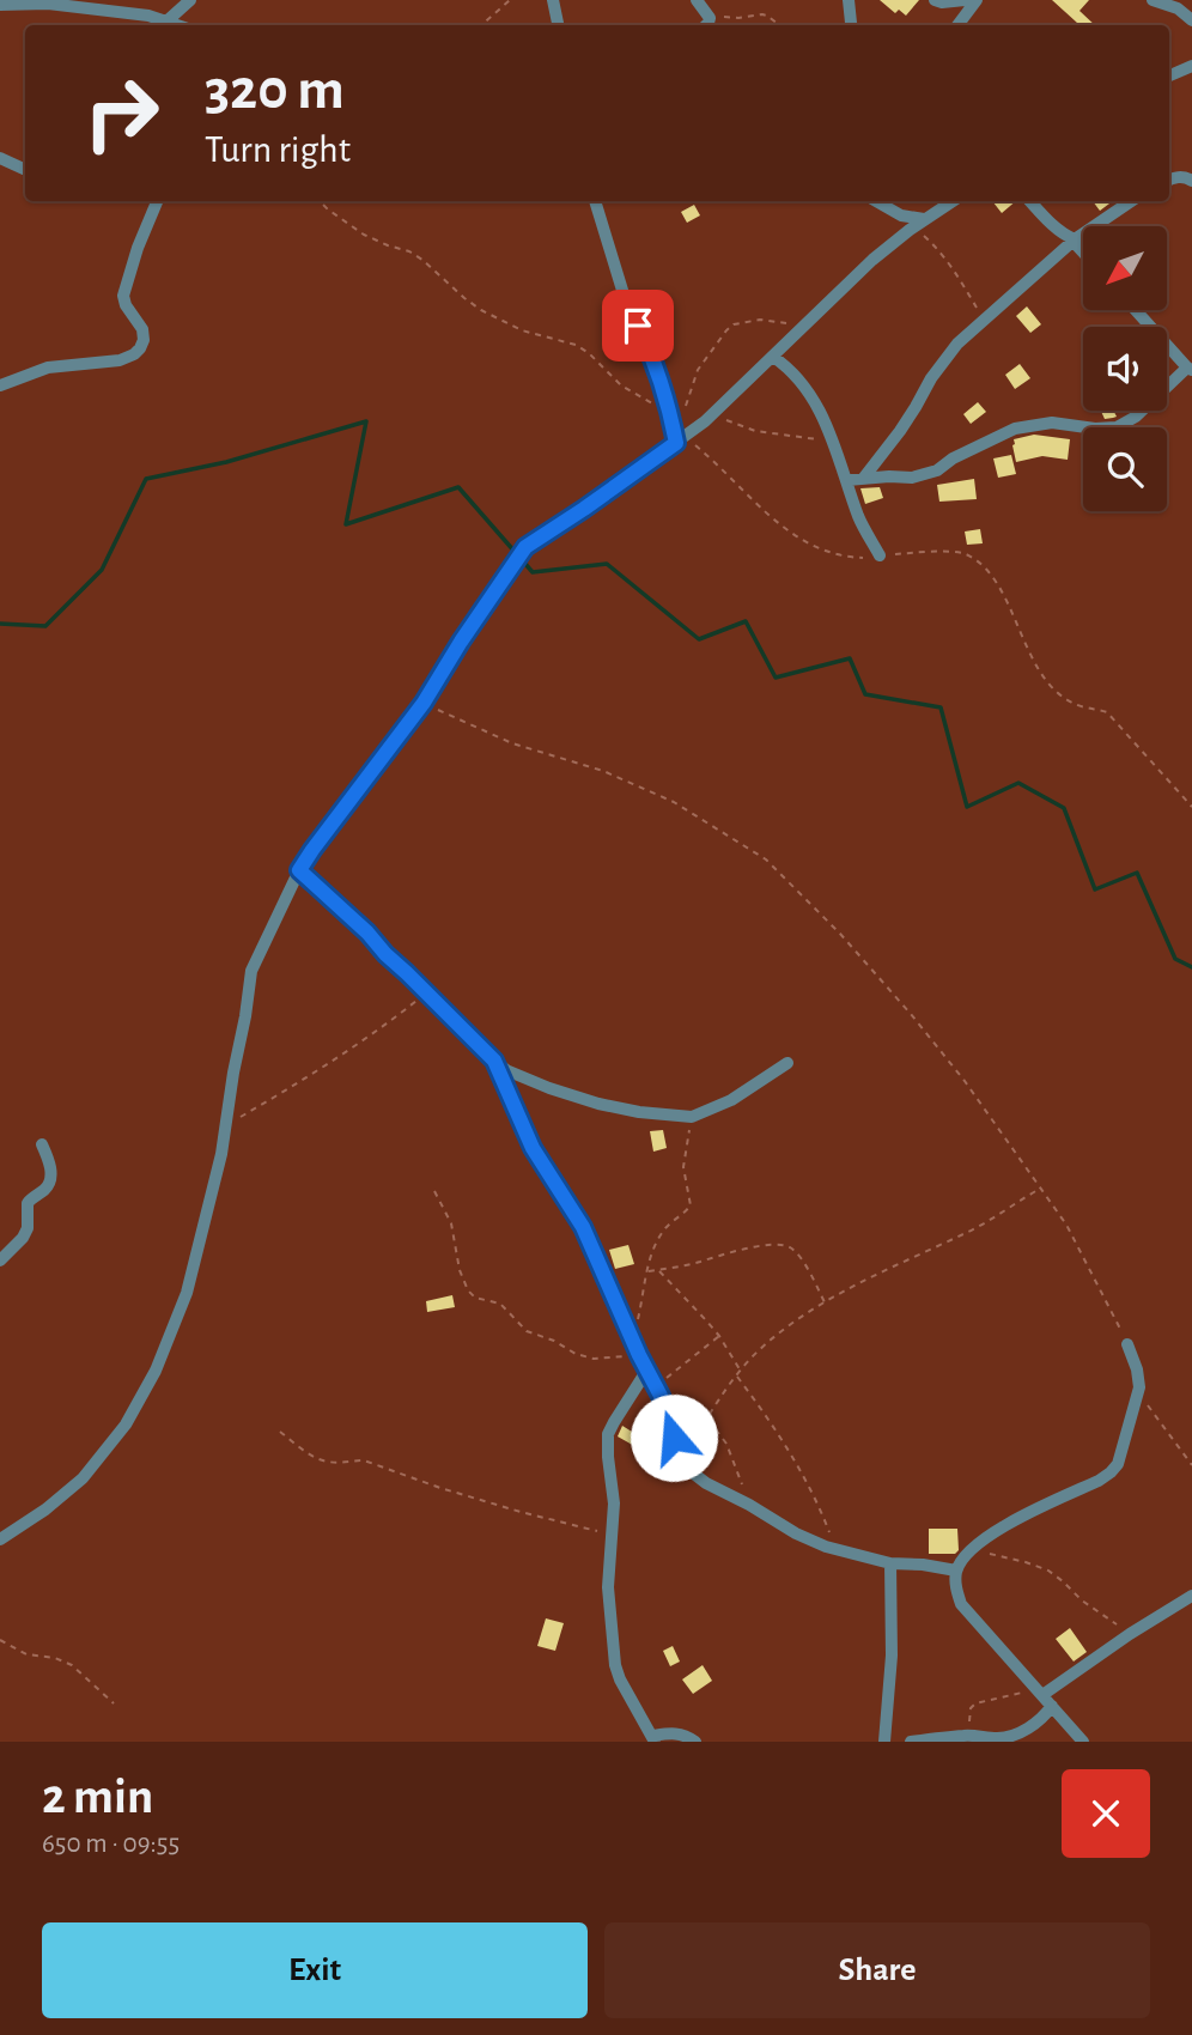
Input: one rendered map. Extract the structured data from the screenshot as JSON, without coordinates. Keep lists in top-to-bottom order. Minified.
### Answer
{"north":"bottom left","page":{"turn":["320 m","Turn right"],"heading":["2 min","650 m · 09:55"],"buttons":["Exit","Share"]}}
